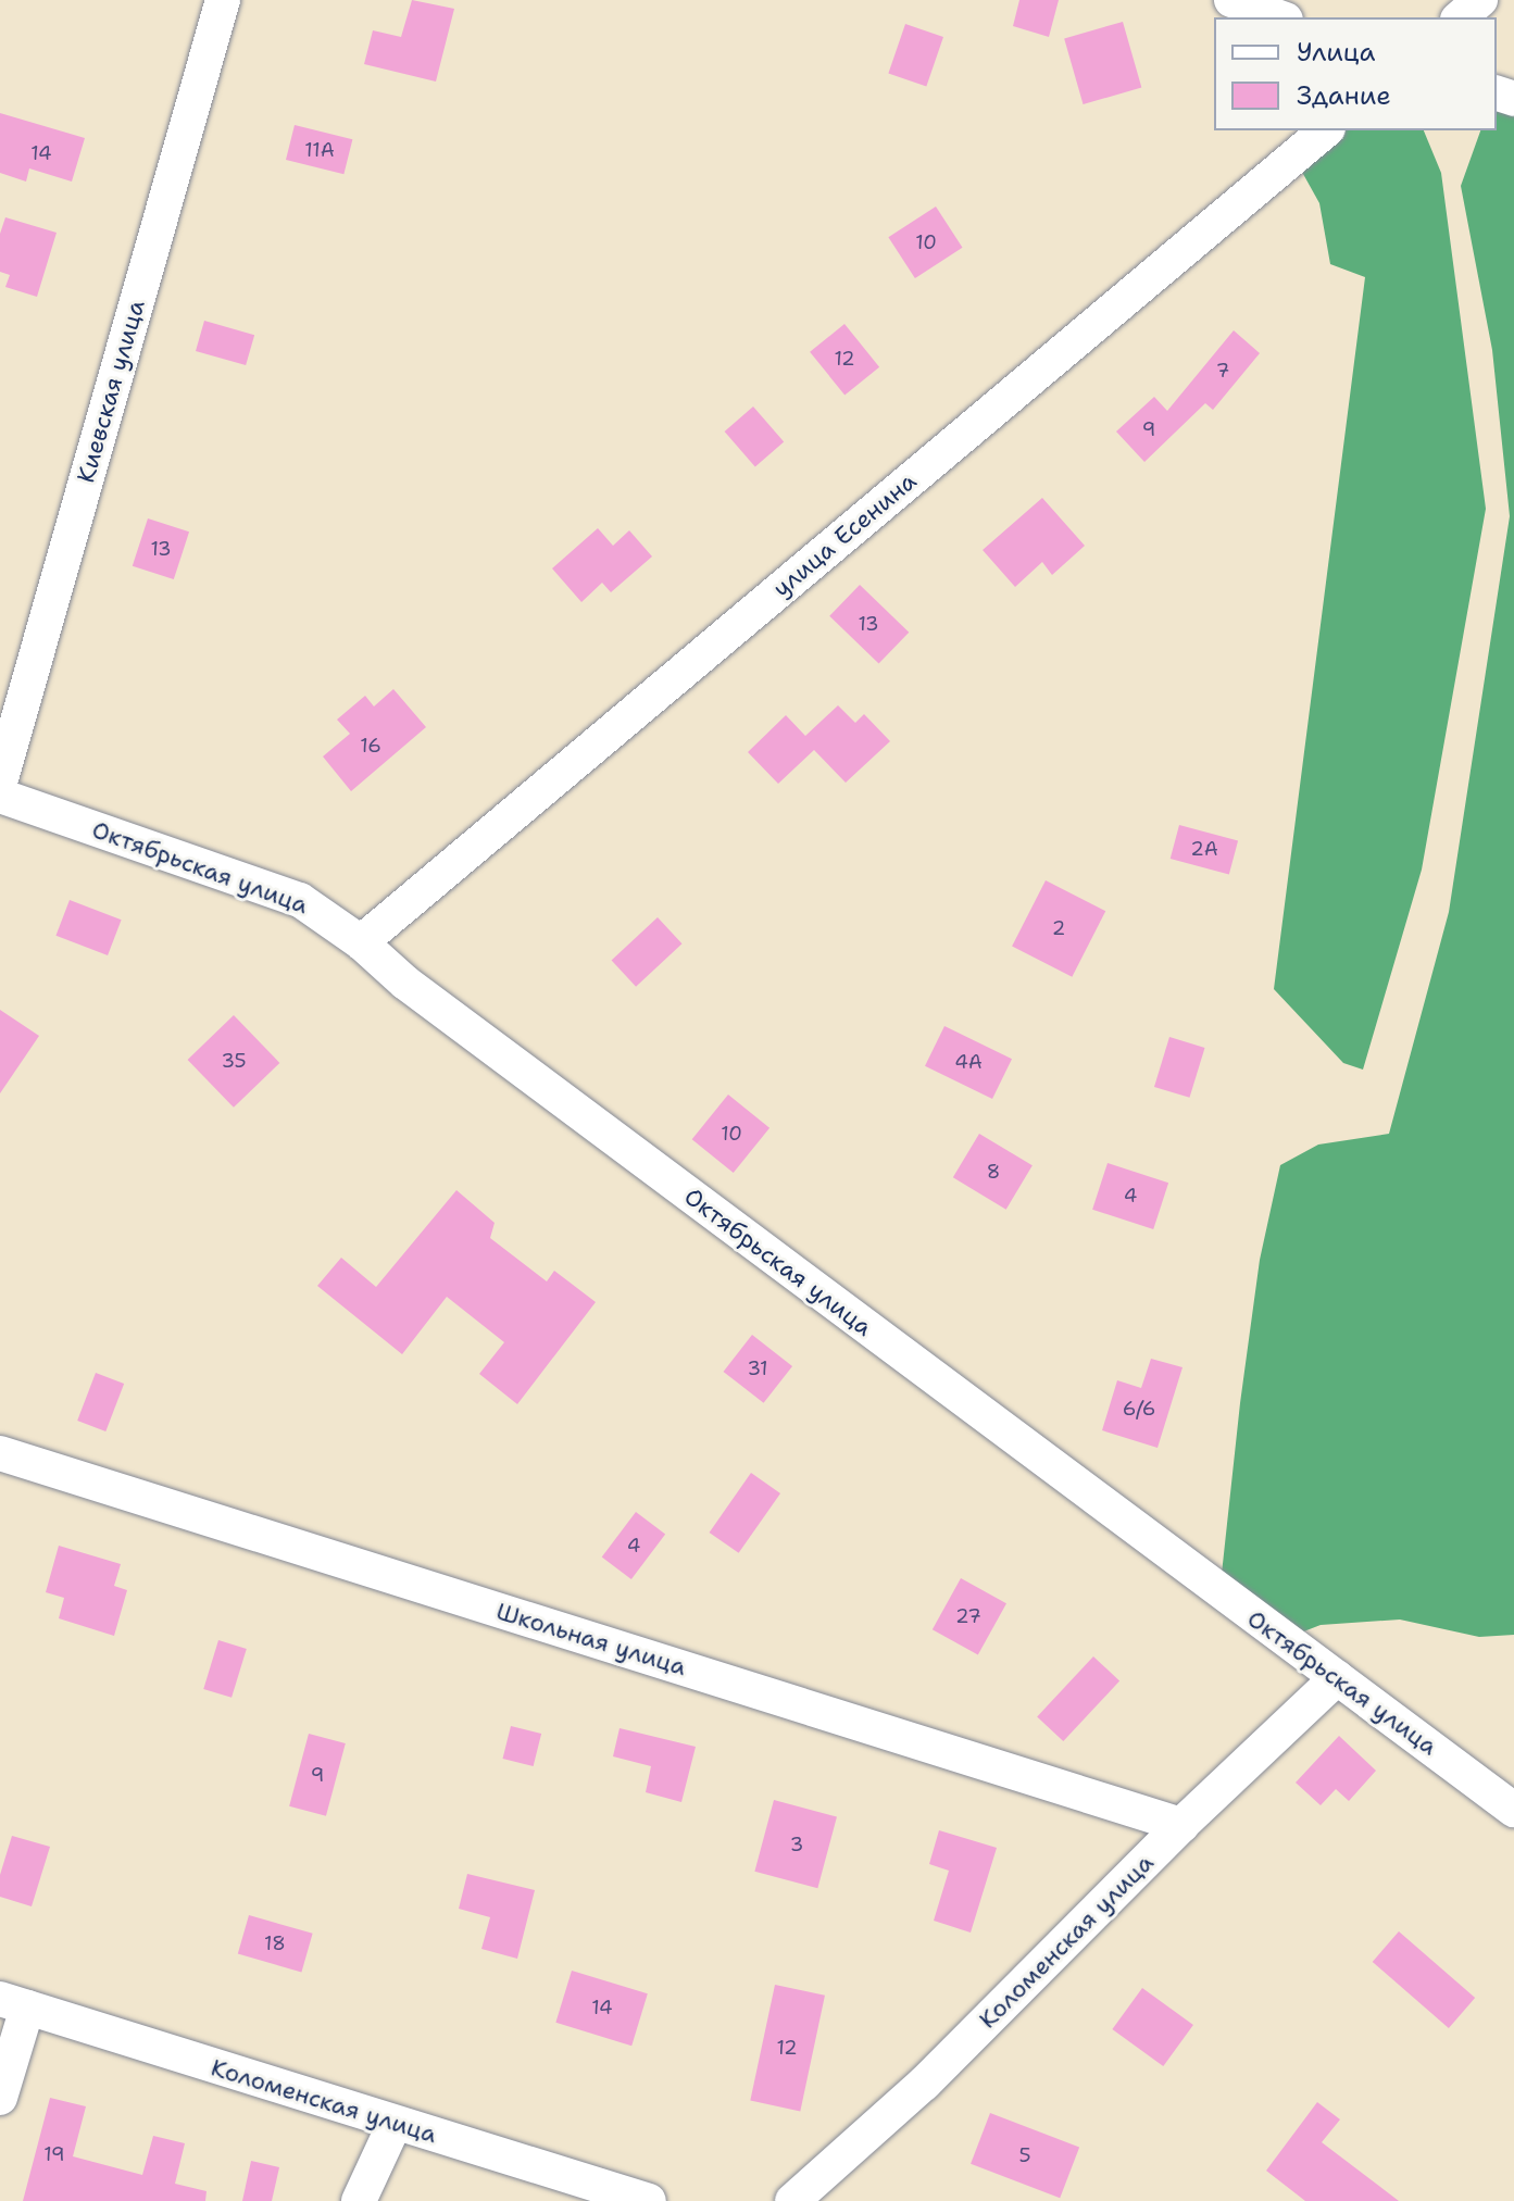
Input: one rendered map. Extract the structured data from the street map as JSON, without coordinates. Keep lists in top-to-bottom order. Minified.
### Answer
{"streets":{"street":["Киевская улица","улица Есенина","Октябрьская улица","Школьная улица","Коломенская улица"]},"crossings":[["улица Есенина","Октябрьская улица"],["Октябрьская улица","Коломенская улица"],["Школьная улица","Коломенская улица"]],"house_numbers":["11А","14","10","12","7","9","13","13","16","2А","2","35","4А","10","8","4","31","6/6","4","27","9","3","18","14","12","19","5"],"legend":["Улица","Здание"]}
